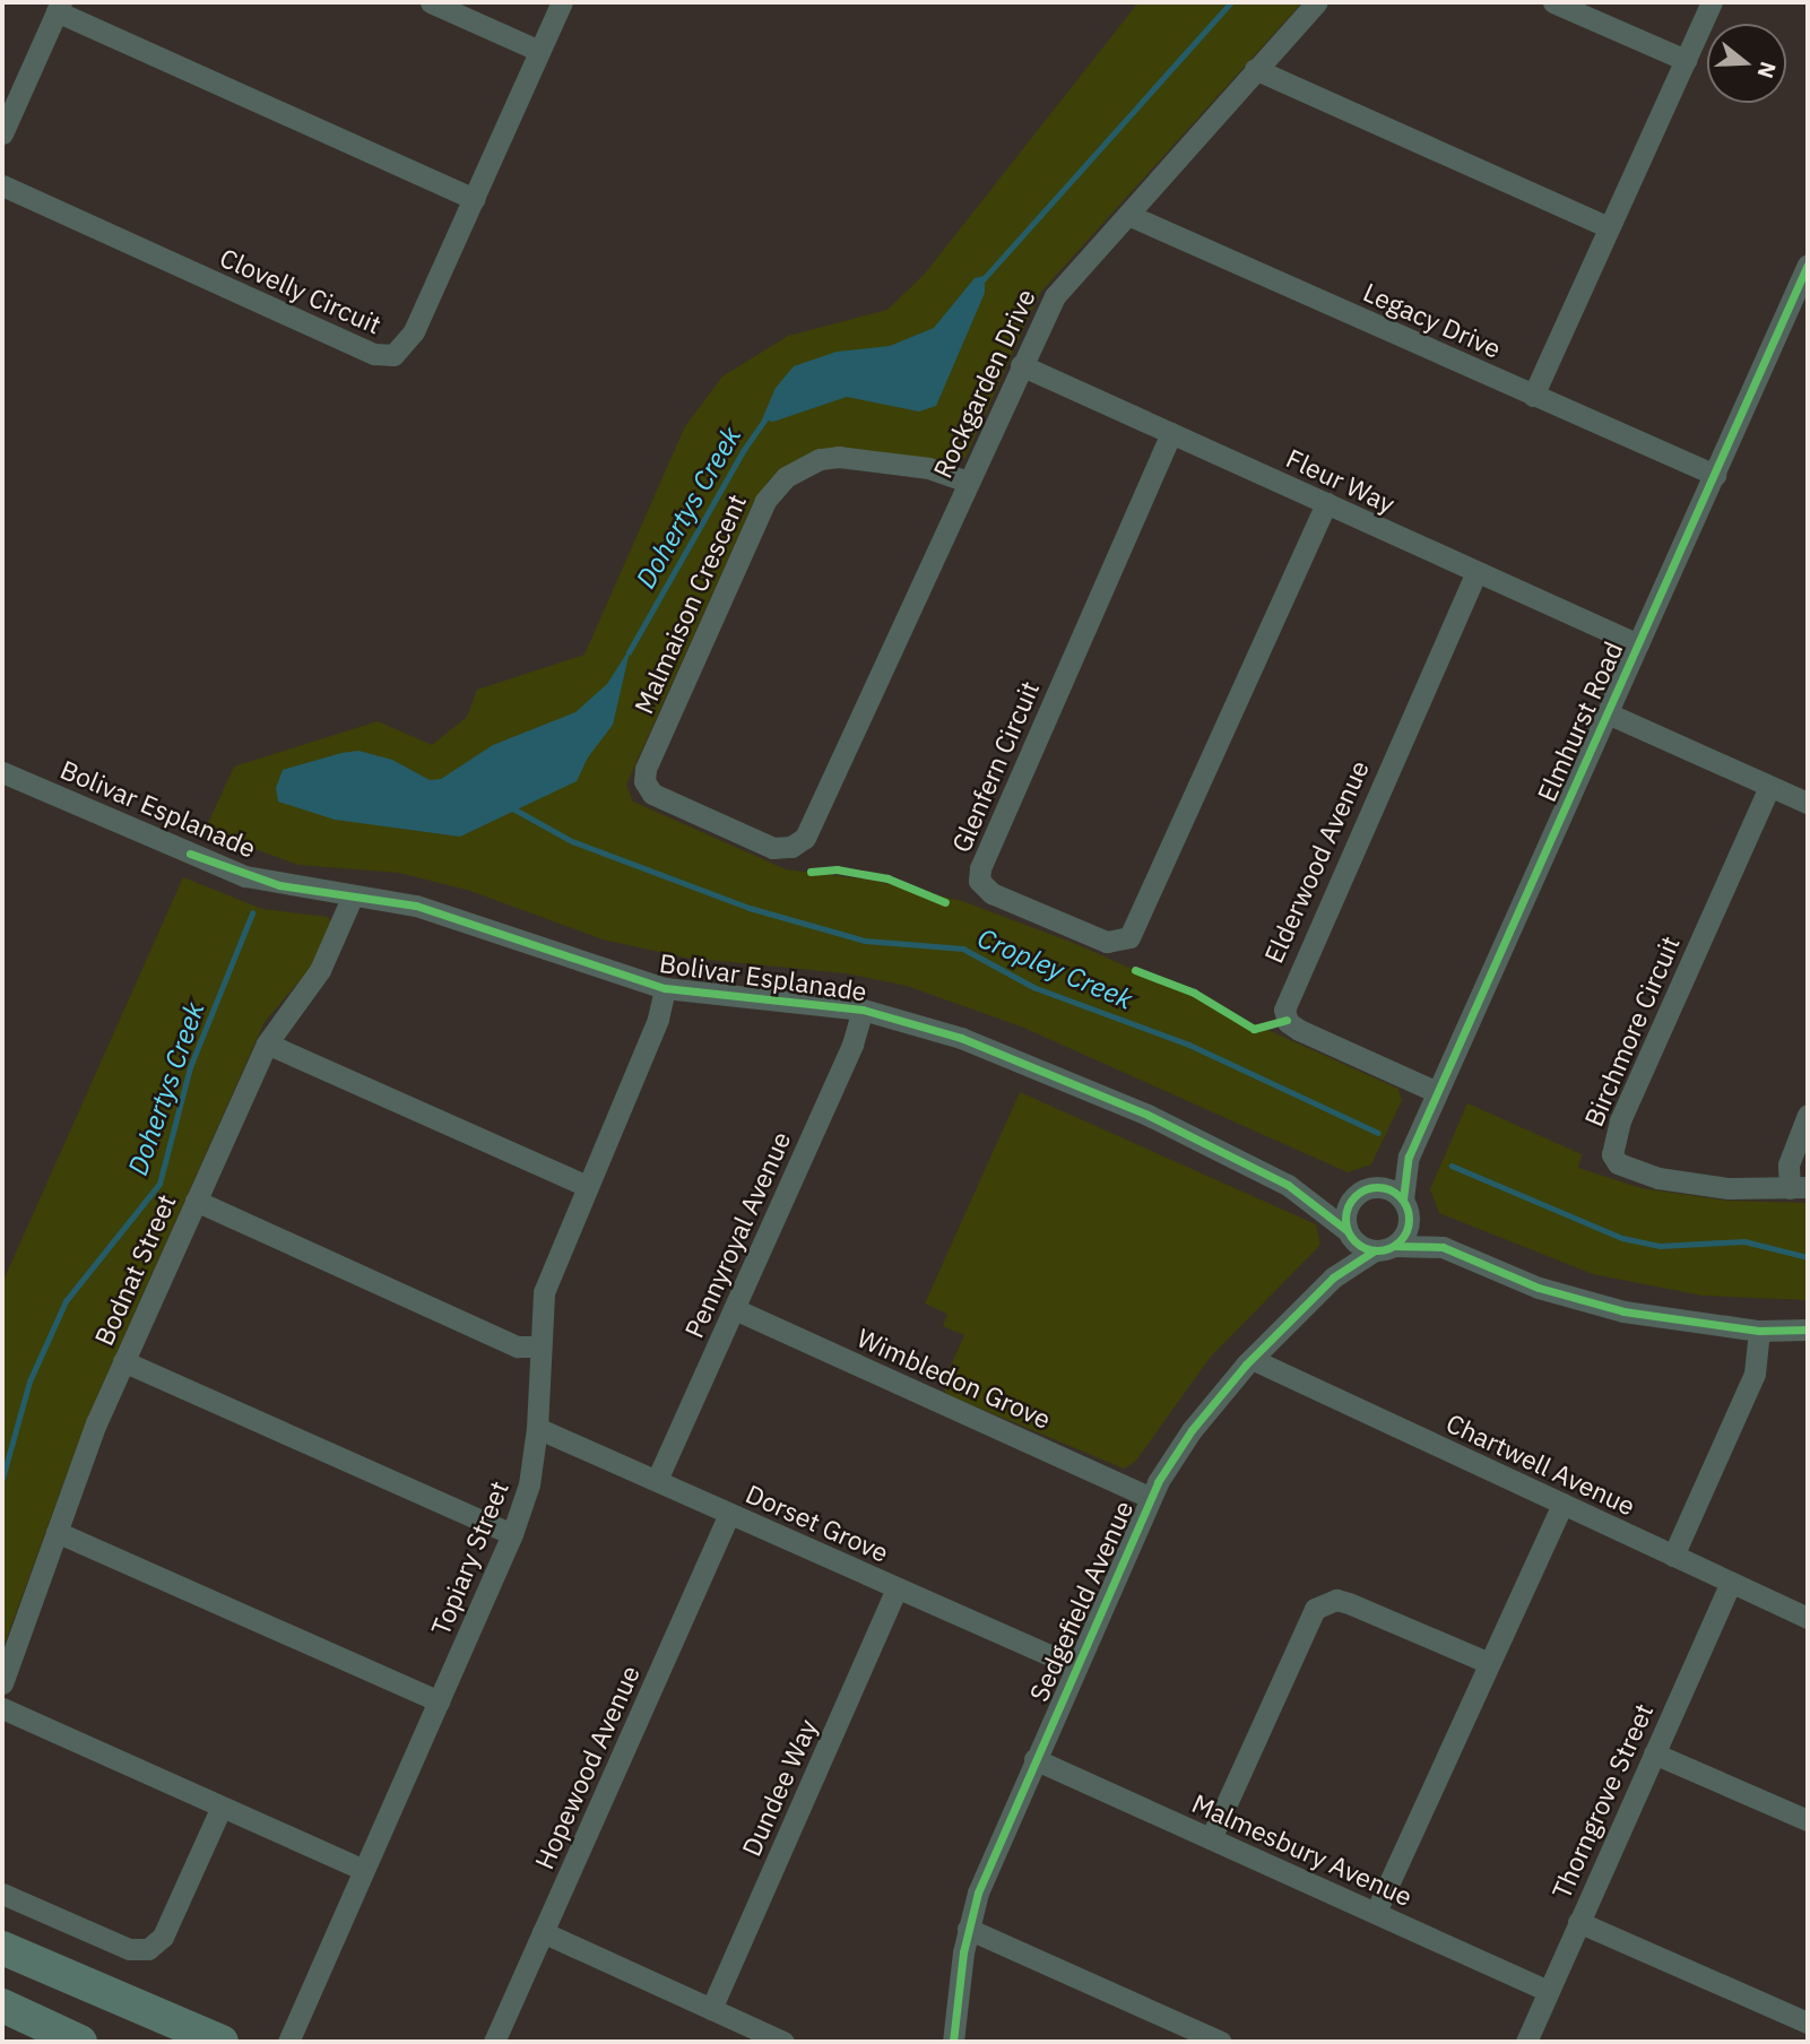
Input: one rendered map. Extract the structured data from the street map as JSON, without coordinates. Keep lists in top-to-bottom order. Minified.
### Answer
{"streets":{"street":["Clovelly Circuit","Legacy Drive","Rockgarden Drive","Fleur Way","Malmaison Crescent","Elmhurst Road","Glenfern Circuit","Bolivar Esplanade","Elderwood Avenue","Birchmore Circuit","Pennyroyal Avenue","Bodnat Street","Wimbledon Grove","Chartwell Avenue","Dorset Grove","Topiary Street","Sedgefield Avenue","Hopewood Avenue","Dundee Way","Thorngrove Street","Malmesbury Avenue"]},"crossings":[["Legacy Drive","Rockgarden Drive"],["Legacy Drive","Elmhurst Road"],["Rockgarden Drive","Fleur Way"],["Rockgarden Drive","Malmaison Crescent"],["Fleur Way","Elmhurst Road"],["Fleur Way","Glenfern Circuit"],["Fleur Way","Elderwood Avenue"],["Elmhurst Road","Bolivar Esplanade"],["Elmhurst Road","Elderwood Avenue"],["Elmhurst Road","Sedgefield Avenue"],["Bolivar Esplanade","Pennyroyal Avenue"],["Bolivar Esplanade","Bodnat Street"],["Bolivar Esplanade","Topiary Street"],["Bolivar Esplanade","Sedgefield Avenue"],["Pennyroyal Avenue","Wimbledon Grove"],["Pennyroyal Avenue","Dorset Grove"],["Wimbledon Grove","Sedgefield Avenue"],["Chartwell Avenue","Sedgefield Avenue"],["Chartwell Avenue","Thorngrove Street"],["Dorset Grove","Topiary Street"],["Dorset Grove","Sedgefield Avenue"],["Dorset Grove","Hopewood Avenue"],["Dorset Grove","Dundee Way"],["Sedgefield Avenue","Malmesbury Avenue"],["Thorngrove Street","Malmesbury Avenue"]],"water":["Dohertys Creek","Cropley Creek"],"north":"right"}
